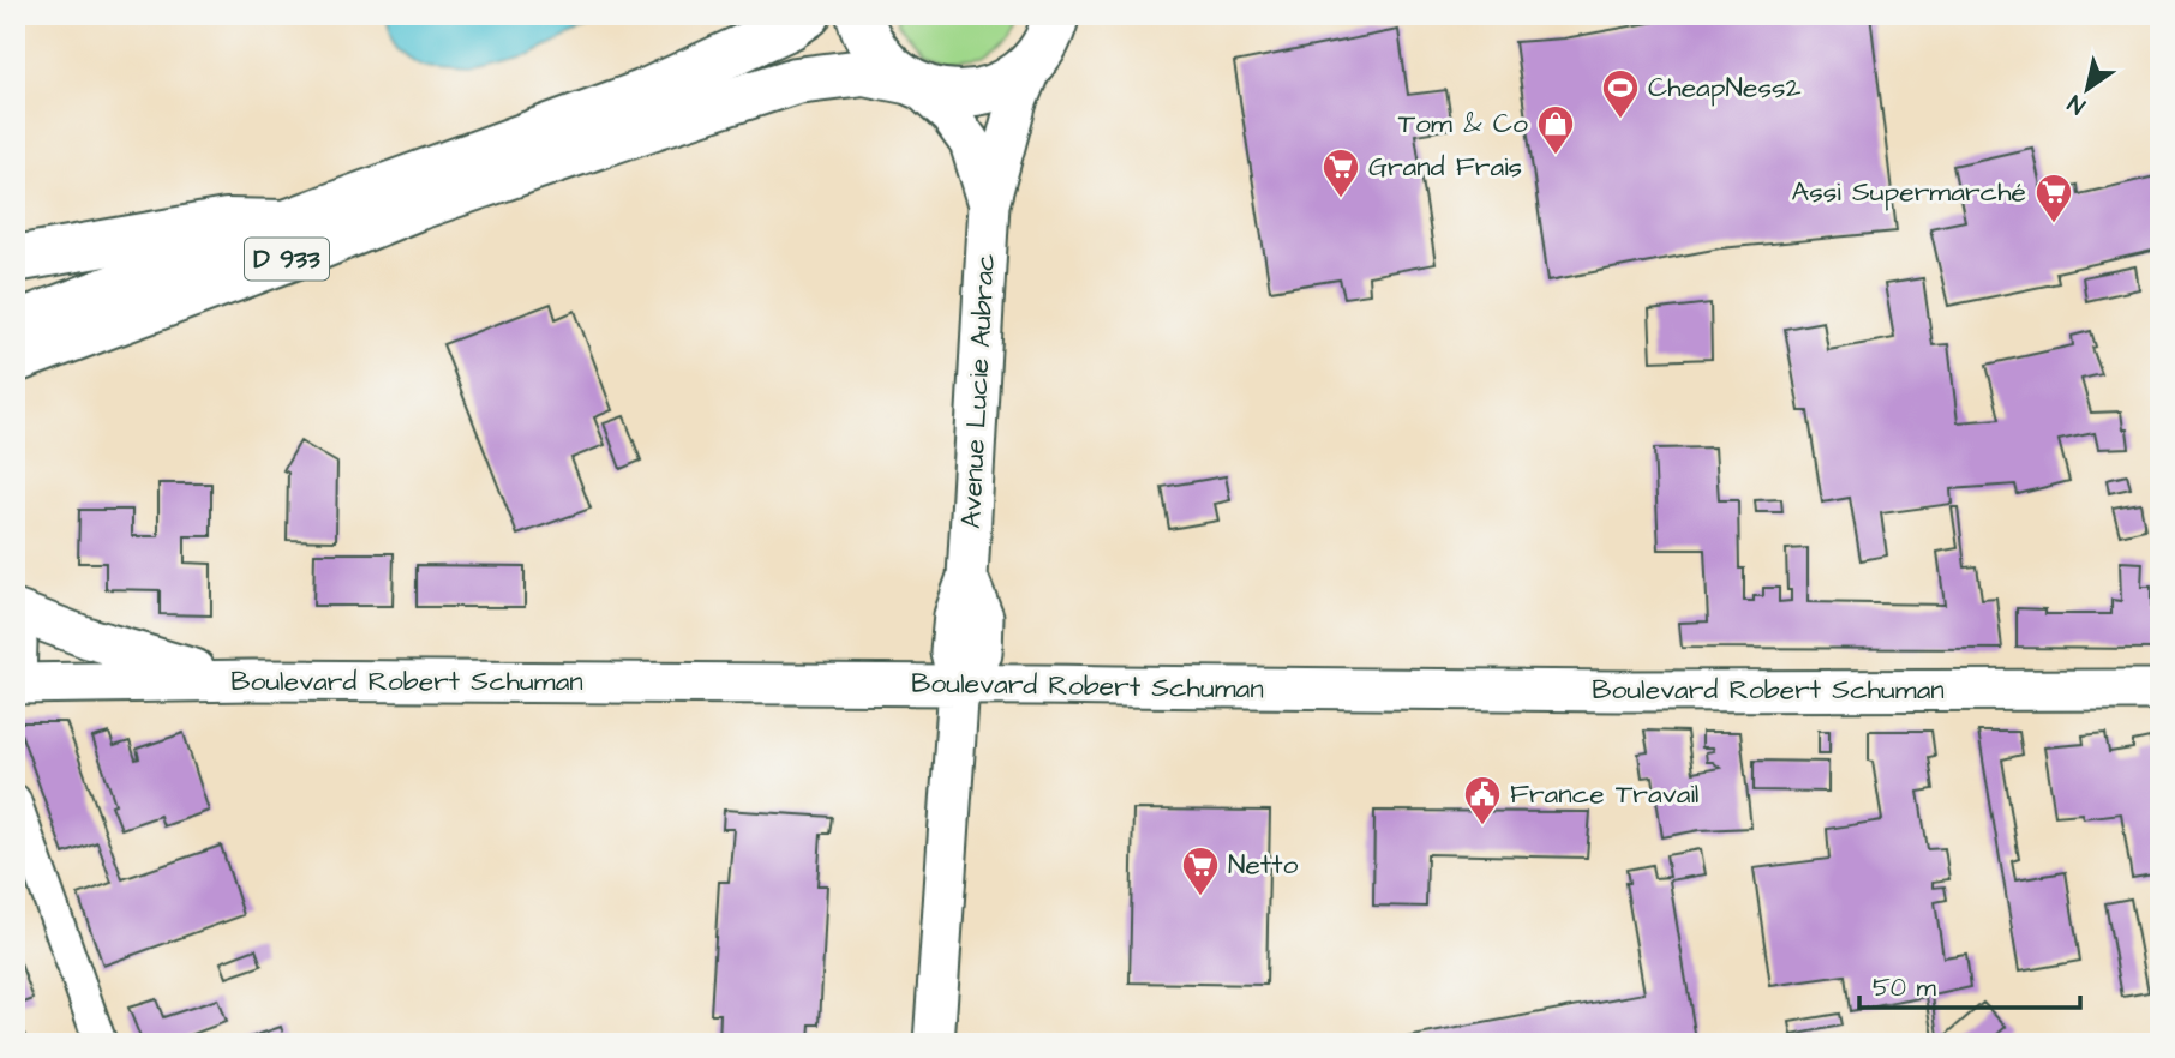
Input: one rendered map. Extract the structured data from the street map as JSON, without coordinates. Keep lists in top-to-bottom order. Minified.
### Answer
{"streets":{"main road":["D 933"],"street":["Avenue Lucie Aubrac","Boulevard Robert Schuman"]},"crossings":[["D 933","Avenue Lucie Aubrac"],["Avenue Lucie Aubrac","Boulevard Robert Schuman"]],"places":{"sports":["CheapNess2"],"shop":["Tom & Co"],"supermarket":["Grand Frais","Assi Supermarché","Netto"],"public building":["France Travail"]},"scale_bar":"50 m","north":"bottom left"}
